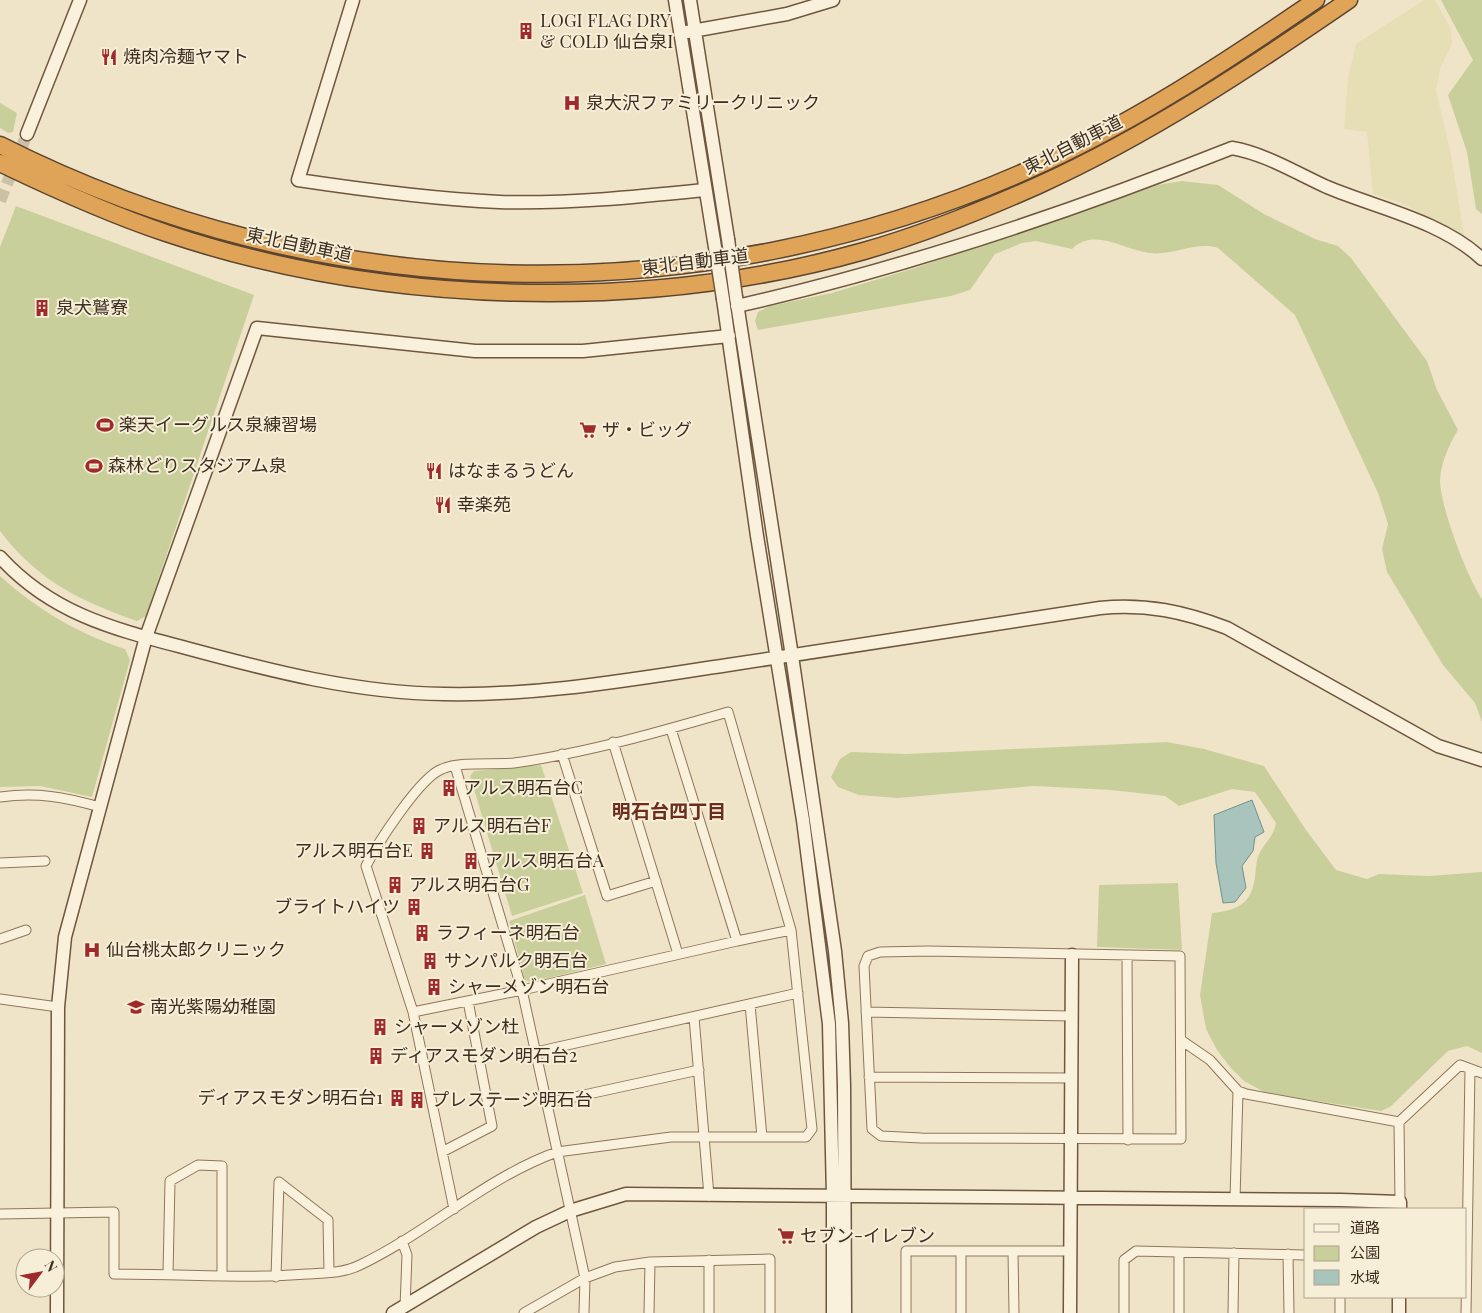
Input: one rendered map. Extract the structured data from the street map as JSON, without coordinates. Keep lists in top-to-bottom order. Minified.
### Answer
{"streets":{"highway":["東北自動車道"]},"districts":["明石台四丁目"],"places":{"building":["LOGI FLAG DRY & COLD 仙台泉I","泉犬鷲寮","アルス明石台C","アルス明石台F","アルス明石台E","アルス明石台A","アルス明石台G","ブライトハイツ","ラフィーネ明石台","サンパルク明石台","シャーメゾン明石台","シャーメゾン杜","ディアスモダン明石台2","ディアスモダン明石台1","プレステージ明石台"],"restaurant":["焼肉冷麺ヤマト","はなまるうどん","幸楽苑"],"hospital":["泉大沢ファミリークリニック","仙台桃太郎クリニック"],"sports":["楽天イーグルス泉練習場","森林どりスタジアム泉"],"supermarket":["ザ・ビッグ","セブン-イレブン"],"school or university":["南光紫陽幼稚園"]},"legend":["道路","公園","水域"],"north":"top right"}
